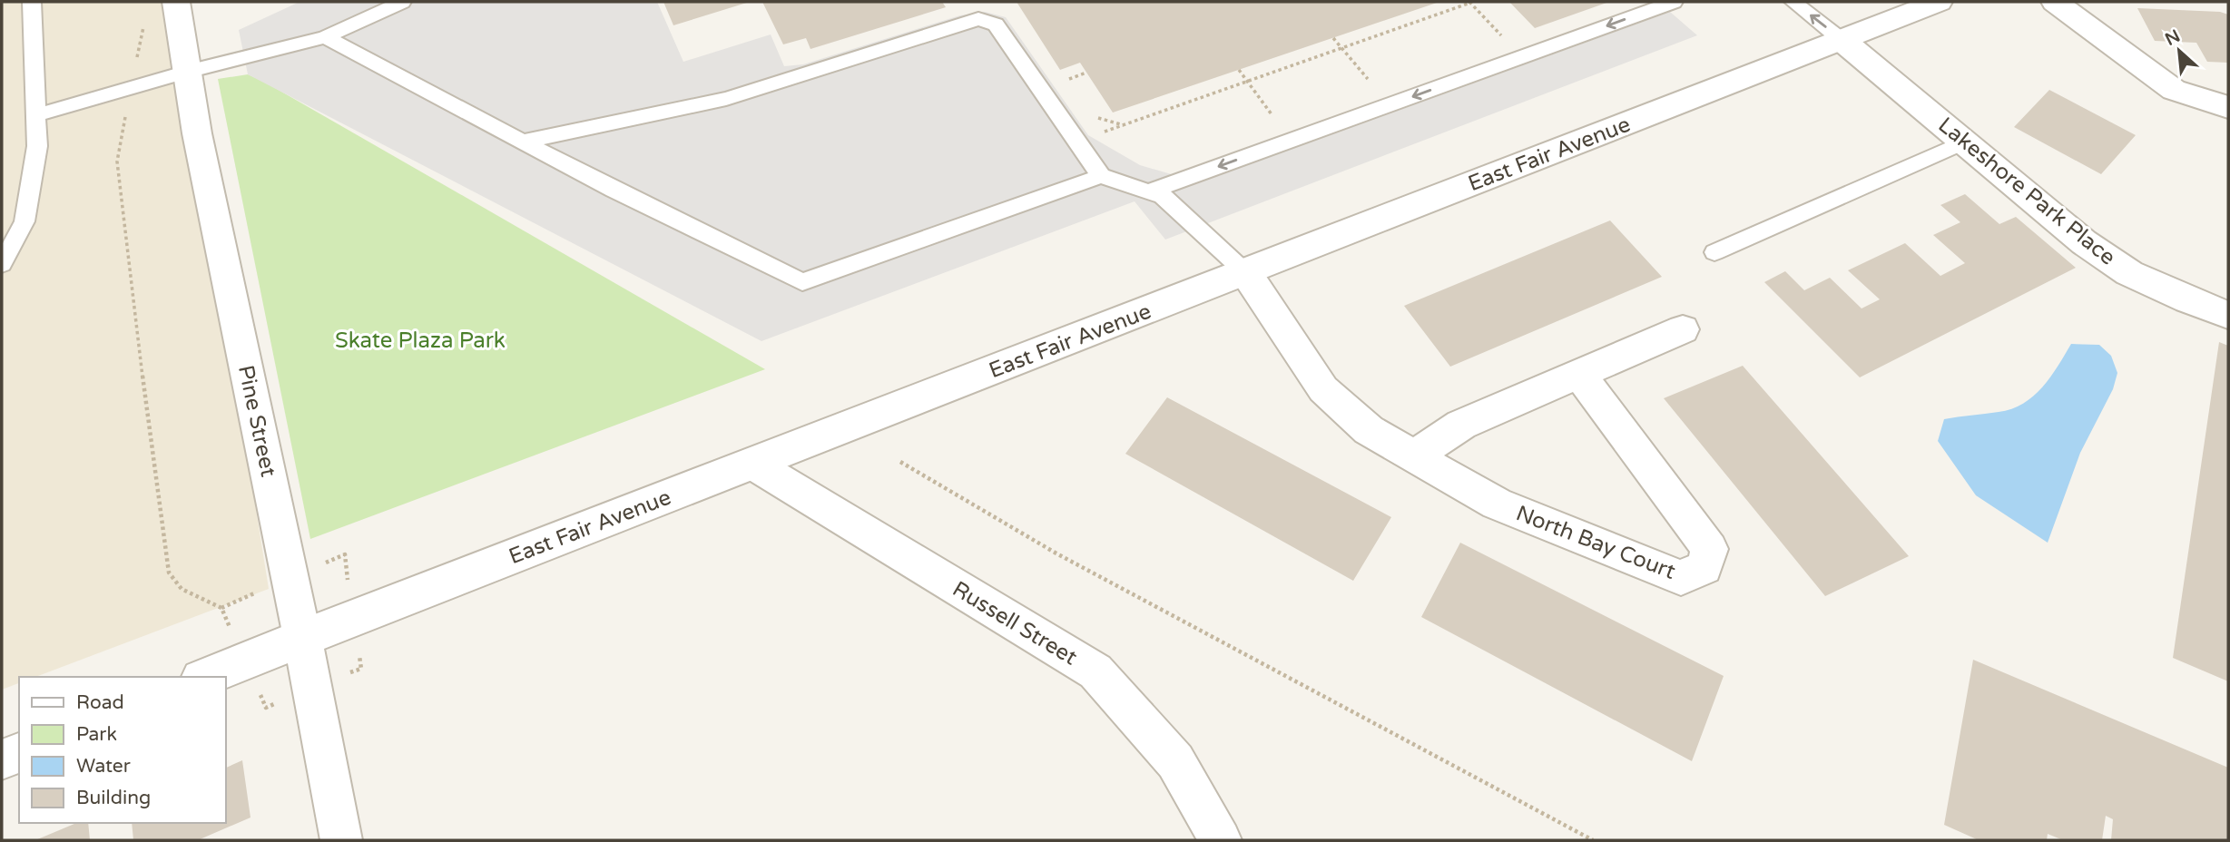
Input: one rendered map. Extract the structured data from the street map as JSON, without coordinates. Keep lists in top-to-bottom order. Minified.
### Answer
{"streets":{"street":["East Fair Avenue","Lakeshore Park Place","Pine Street","North Bay Court","Russell Street"]},"crossings":[["East Fair Avenue","Lakeshore Park Place"],["East Fair Avenue","Pine Street"],["East Fair Avenue","North Bay Court"],["East Fair Avenue","Russell Street"]],"parks":["Skate Plaza Park"],"legend":["Road","Park","Water","Building"],"north":"top left"}
